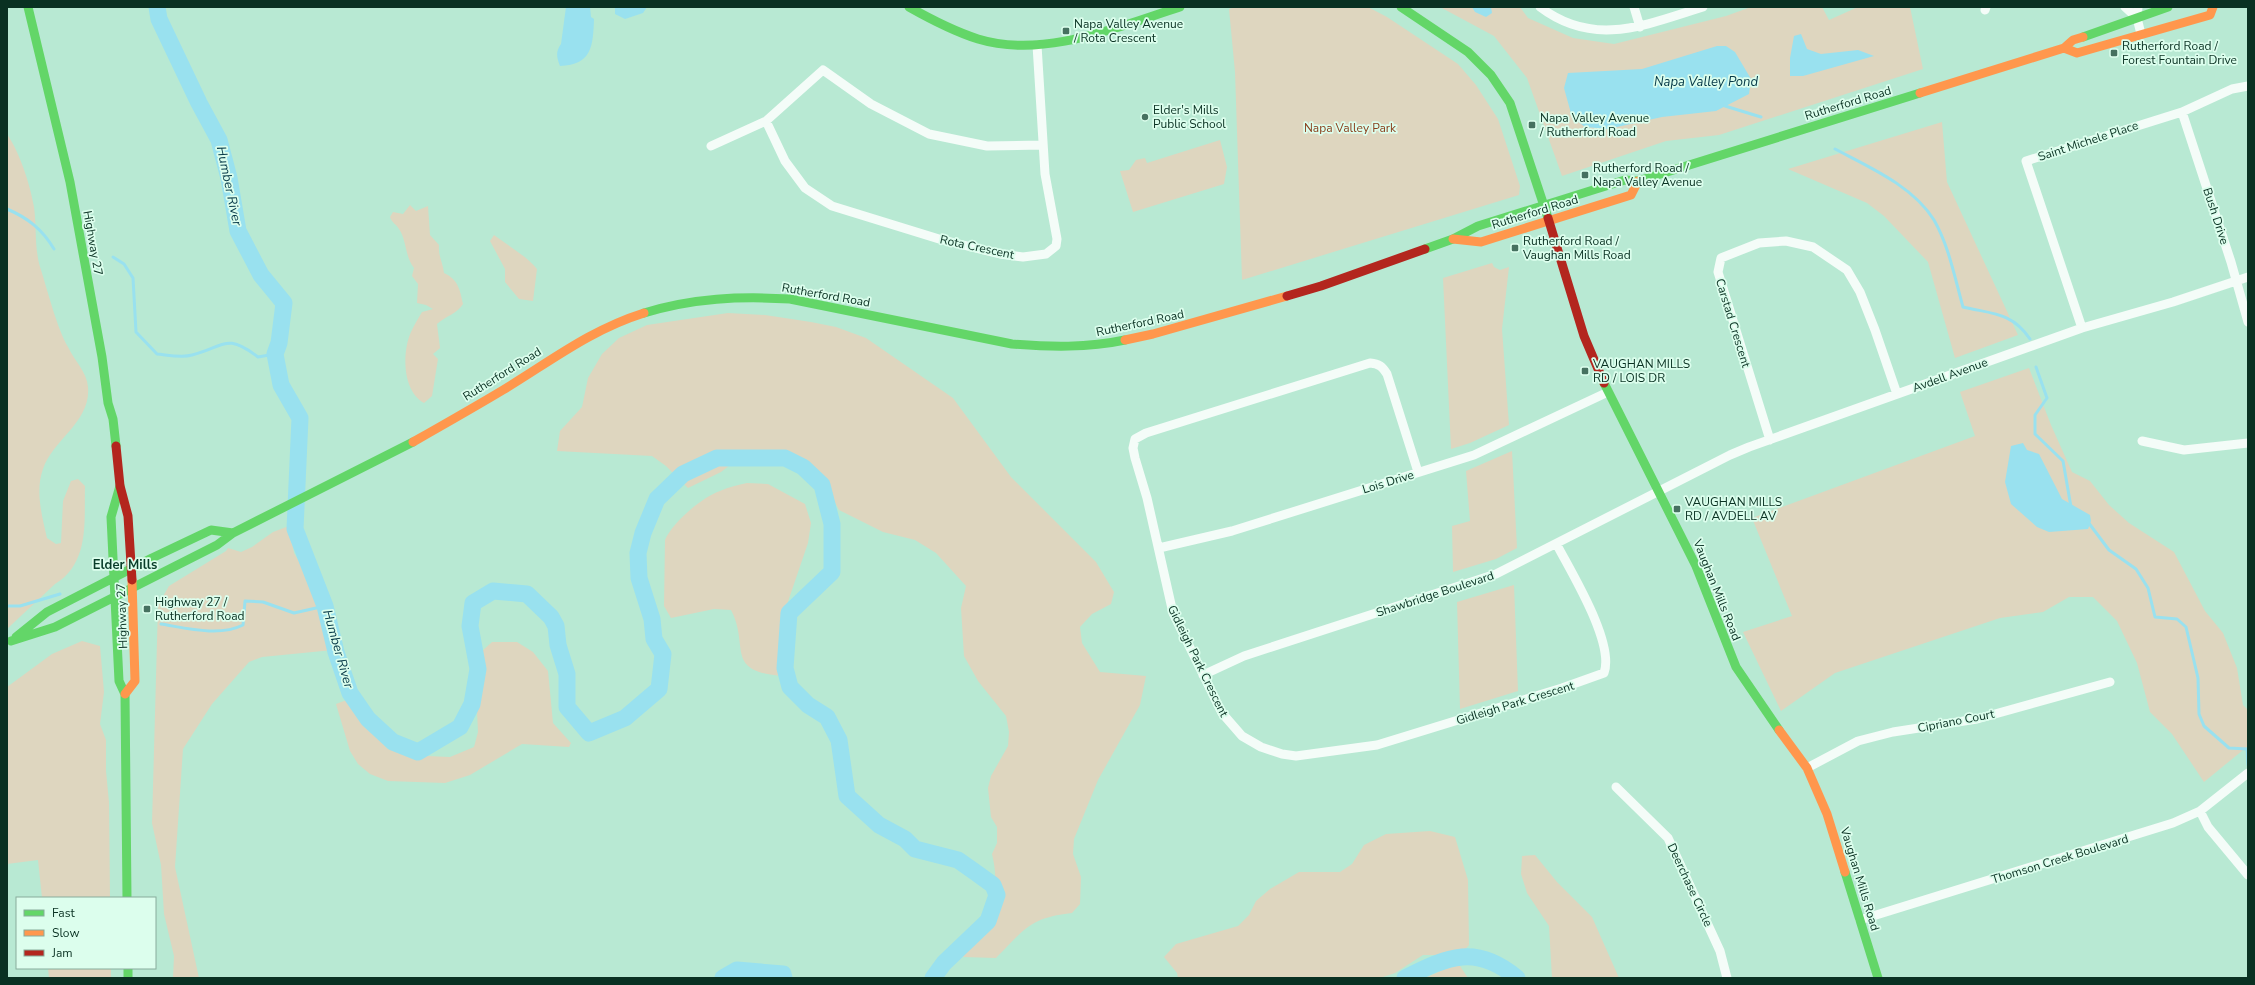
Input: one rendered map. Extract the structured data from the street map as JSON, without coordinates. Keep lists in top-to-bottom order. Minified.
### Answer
{"streets":{"main road":["Rutherford Road","Highway 27","Vaughan Mills Road"],"street":["Saint Michele Place","Bush Drive","Rota Crescent","Carstad Crescent","Avdell Avenue","Lois Drive","Shawbridge Boulevard","Gidleigh Park Crescent","Cipriano Court","Thomson Creek Boulevard","Deerchase Circle"]},"crossings":[["Rutherford Road","Highway 27"],["Rutherford Road","Vaughan Mills Road"],["Saint Michele Place","Bush Drive"],["Saint Michele Place","Avdell Avenue"],["Bush Drive","Avdell Avenue"],["Carstad Crescent","Avdell Avenue"],["Avdell Avenue","Vaughan Mills Road"],["Avdell Avenue","Shawbridge Boulevard"],["Lois Drive","Vaughan Mills Road"],["Lois Drive","Gidleigh Park Crescent"],["Vaughan Mills Road","Shawbridge Boulevard"],["Vaughan Mills Road","Cipriano Court"],["Vaughan Mills Road","Thomson Creek Boulevard"],["Shawbridge Boulevard","Gidleigh Park Crescent"]],"districts":["Elder Mills"],"water":["Napa Valley Pond","Humber River"],"parks":["Napa Valley Park"],"places":{"transit":["Napa Valley Avenue / Rota Crescent","Rutherford Road / Forest Fountain Drive","Napa Valley Avenue / Rutherford Road","Rutherford Road / Napa Valley Avenue","Rutherford Road / Vaughan Mills Road","VAUGHAN MILLS RD / LOIS DR","VAUGHAN MILLS RD / AVDELL AV","Highway 27 / Rutherford Road"],"other":["Elder's Mills Public School"]},"legend":["Fast","Slow","Jam"]}
